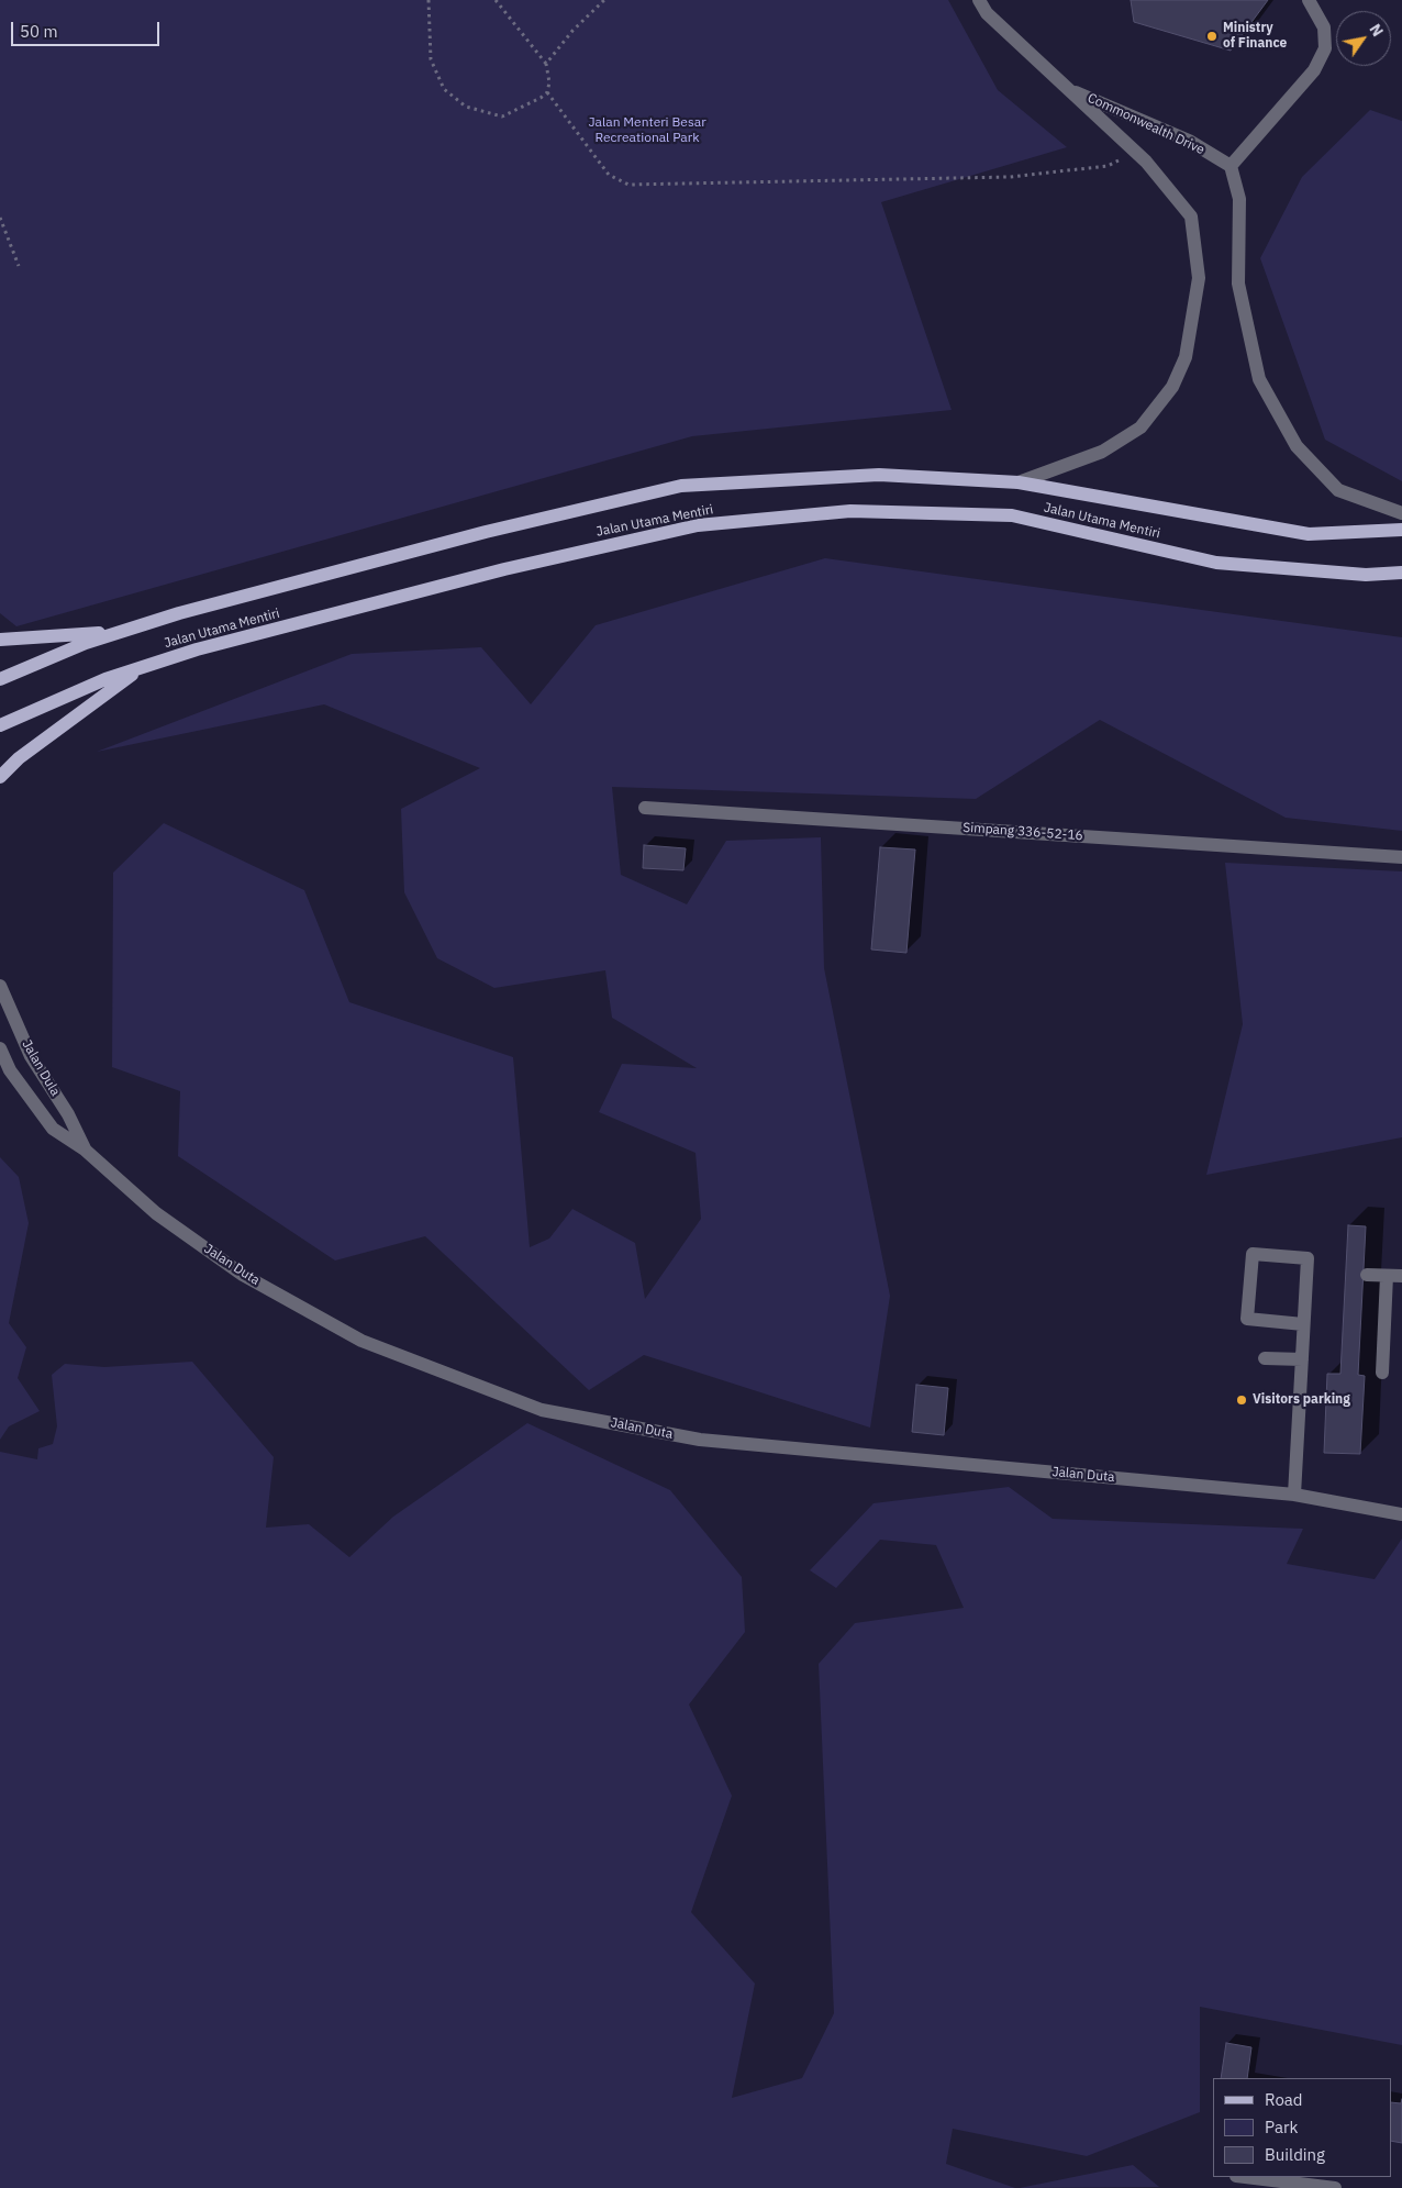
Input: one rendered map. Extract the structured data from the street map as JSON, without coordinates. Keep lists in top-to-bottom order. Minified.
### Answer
{"streets":{"main road":["Jalan Utama Mentiri"],"street":["Commonwealth Drive","Simpang 336-52-16","Jalan Dula","Jalan Duta"]},"crossings":[["Commonwealth Drive","Jalan Utama Mentiri"],["Jalan Dula","Jalan Duta"]],"parks":["Jalan Menteri Besar Recreational Park"],"places":["Ministry of Finance","Visitors parking"],"legend":["Road","Park","Building"],"scale_bar":"50 m","north":"top right"}
